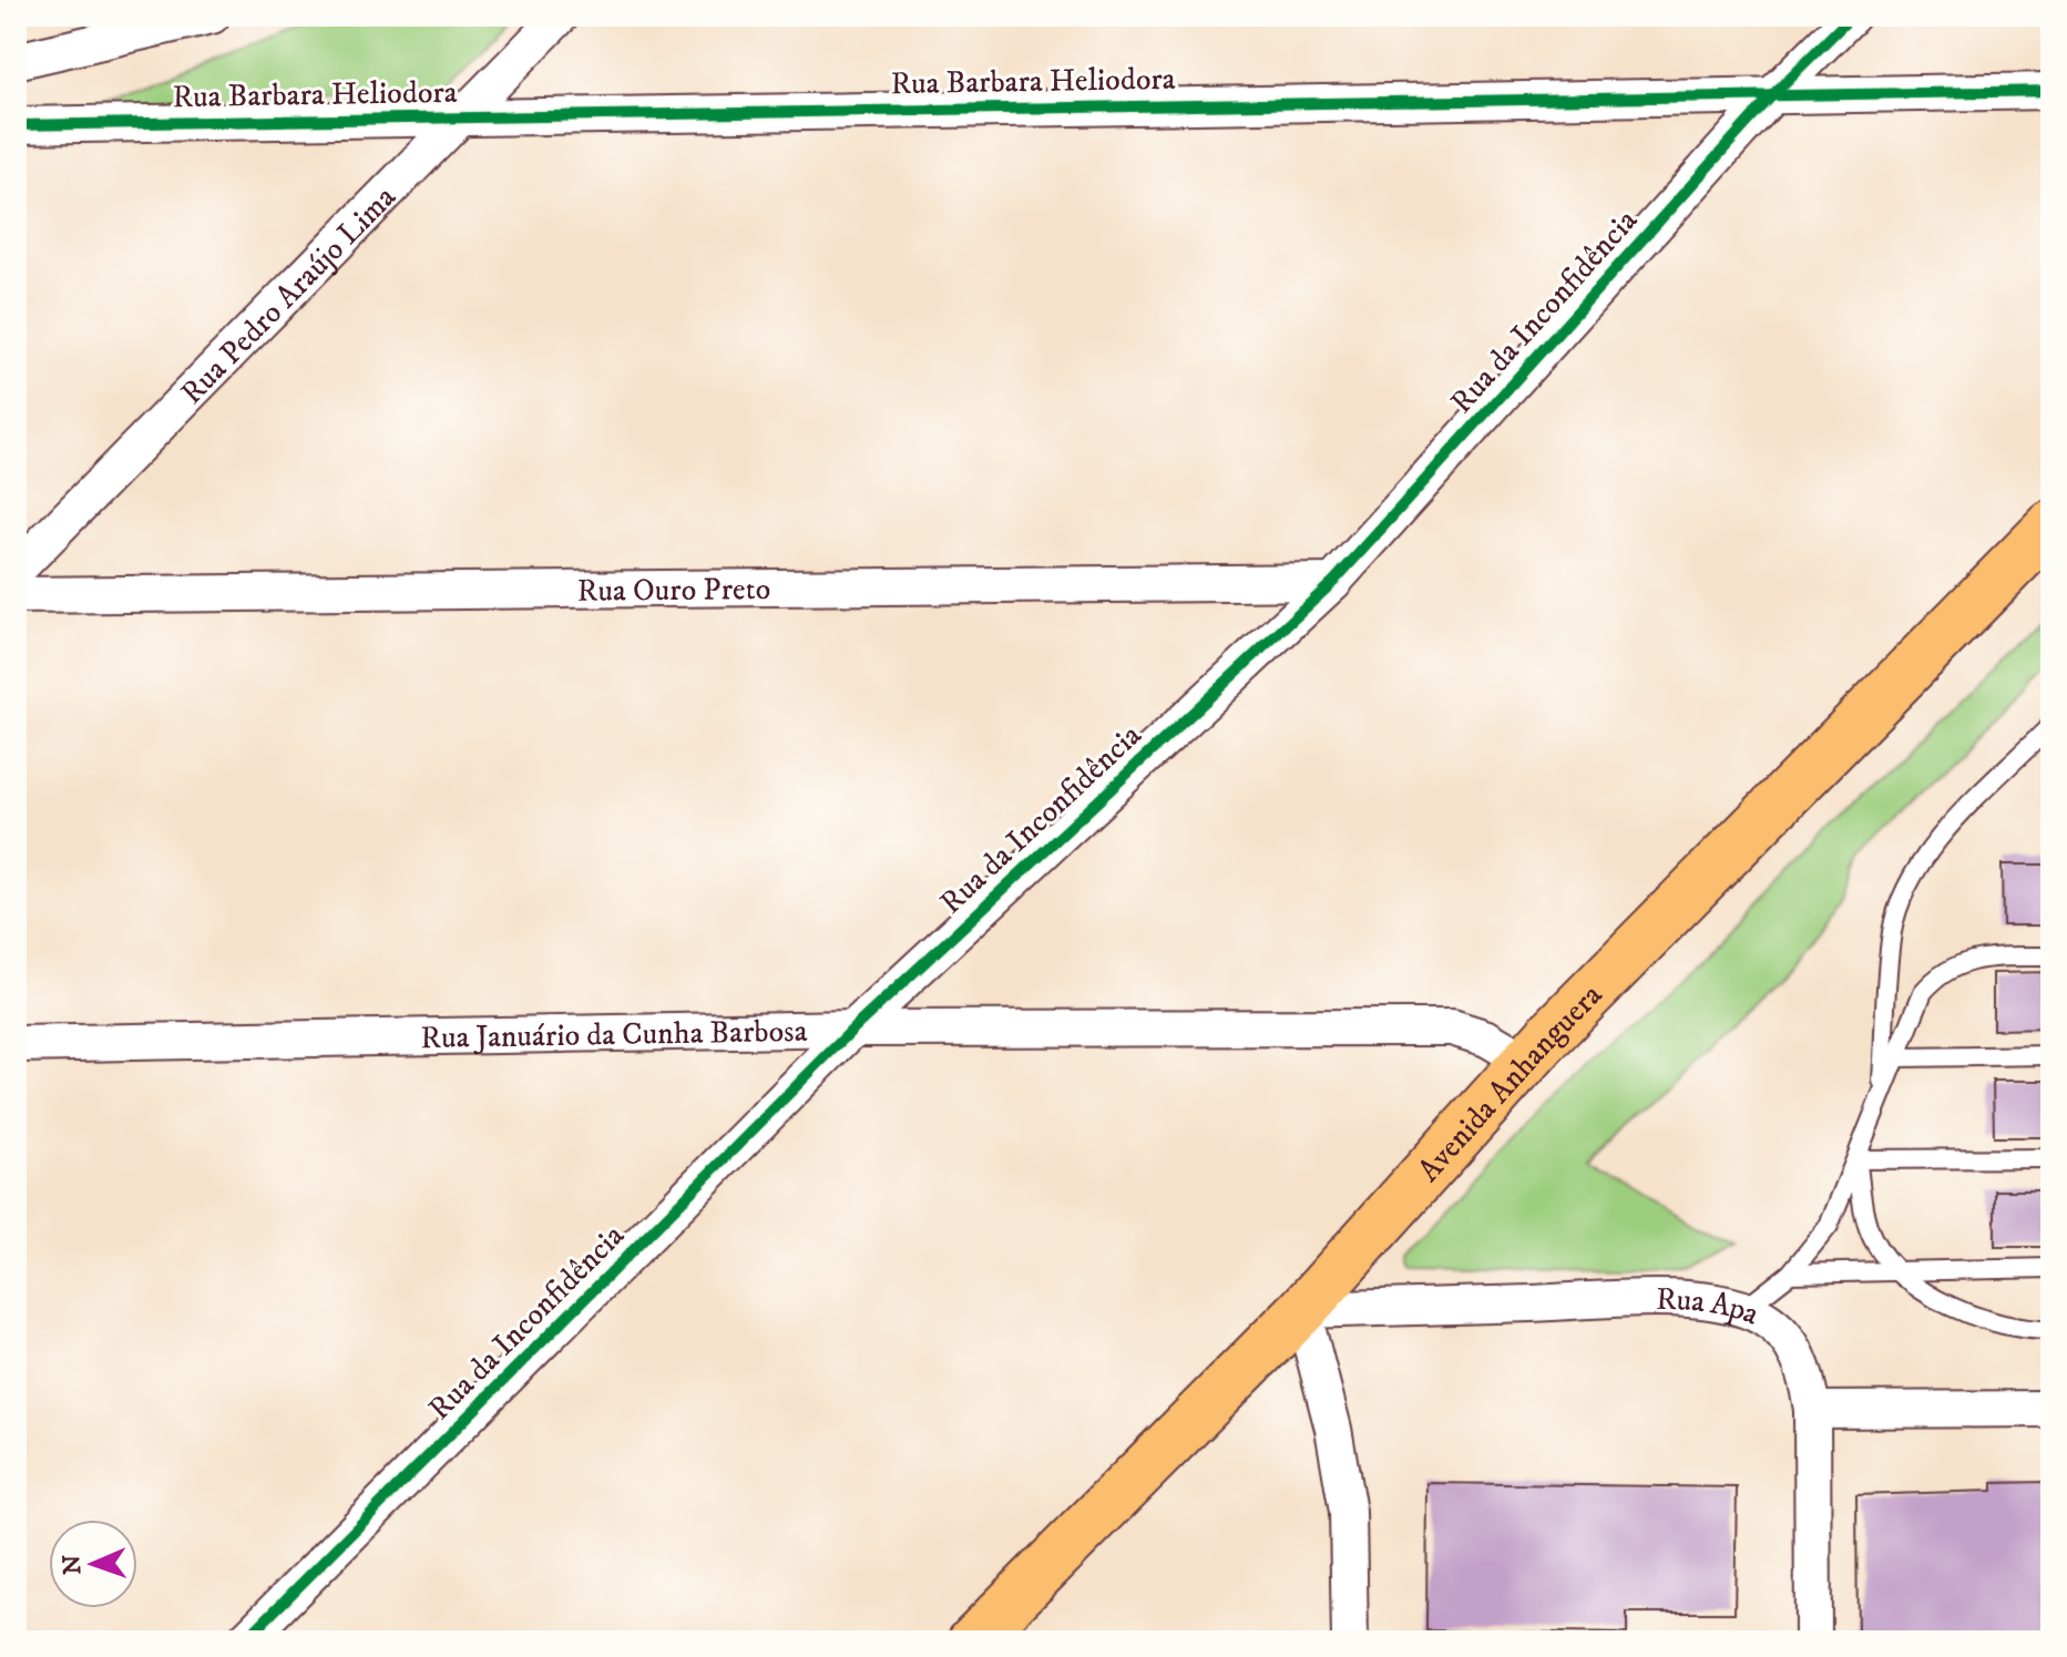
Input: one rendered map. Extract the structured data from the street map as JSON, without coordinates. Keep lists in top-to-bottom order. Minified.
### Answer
{"streets":{"highway":["Avenida Anhanguera"],"street":["Rua Barbara Heliodora","Rua Pedro Araújo Lima","Rua da Inconfidência","Rua Ouro Preto","Rua Januário da Cunha Barbosa","Rua Apa"]},"crossings":[["Rua Barbara Heliodora","Rua Pedro Araújo Lima"],["Rua Barbara Heliodora","Rua da Inconfidência"],["Rua da Inconfidência","Rua Ouro Preto"],["Rua da Inconfidência","Rua Januário da Cunha Barbosa"],["Rua Januário da Cunha Barbosa","Avenida Anhanguera"],["Avenida Anhanguera","Rua Apa"]],"north":"left"}
